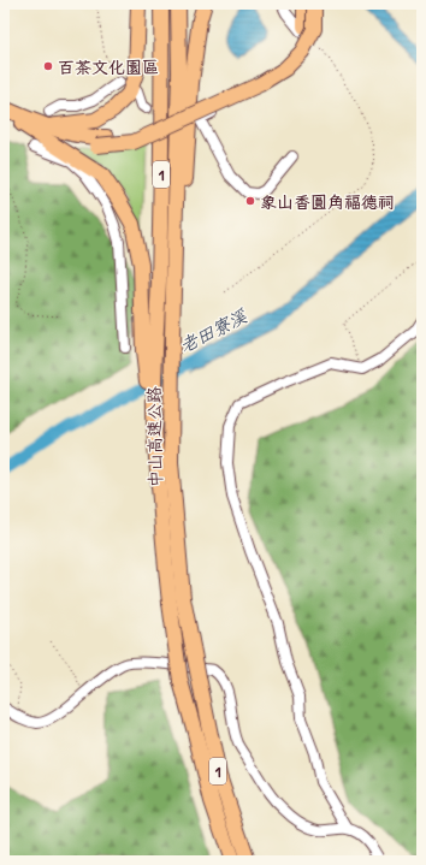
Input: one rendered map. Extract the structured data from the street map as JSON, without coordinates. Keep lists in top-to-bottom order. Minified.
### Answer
{"streets":{"highway":["1","中山高速公路"]},"crossings":[["1","中山高速公路"]],"water":["老田寮溪"],"places":["百茶文化園區","象山香圓角福德祠"]}
